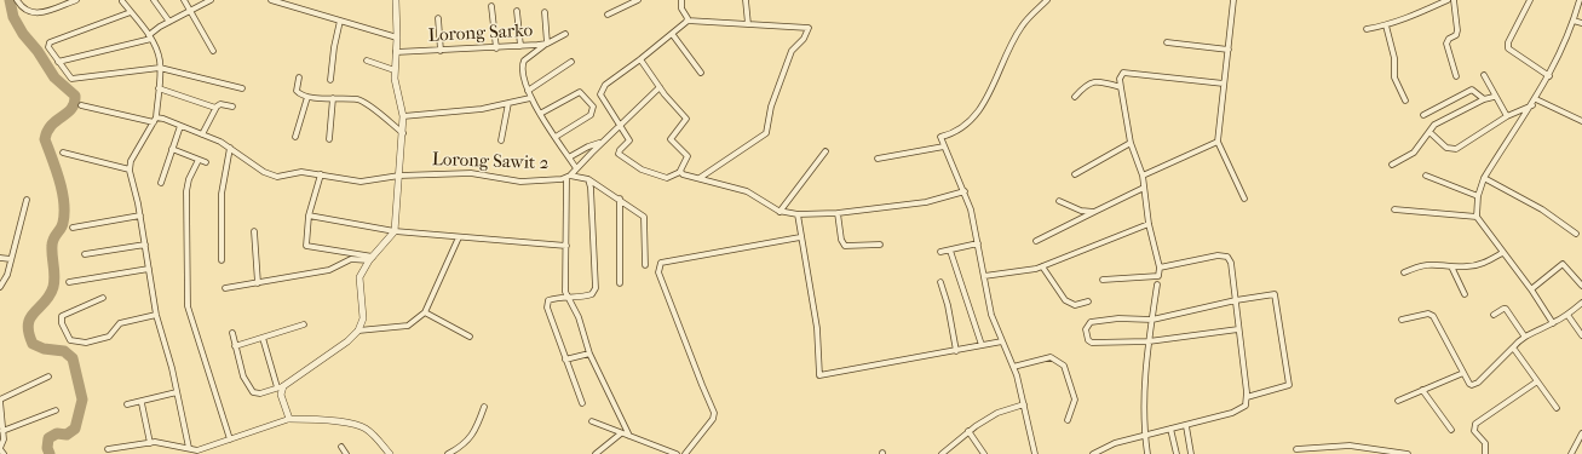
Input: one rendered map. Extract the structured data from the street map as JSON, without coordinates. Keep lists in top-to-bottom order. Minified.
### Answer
{"streets":{"street":["Lorong Sarko","Lorong Sawit 2"]}}
